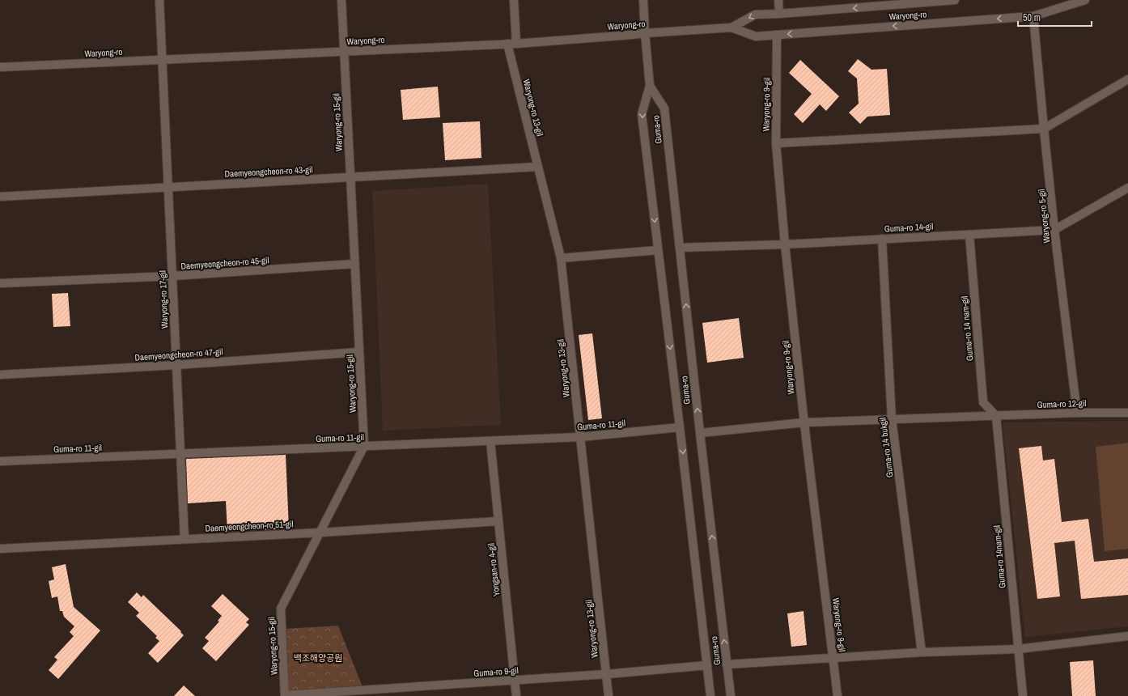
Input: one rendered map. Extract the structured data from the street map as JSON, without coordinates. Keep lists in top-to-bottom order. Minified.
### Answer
{"streets":{"street":["Waryong-ro","Waryong-ro 9-gil","Waryong-ro 13-gil","Waryong-ro 15-gil","Guma-ro","Daemyeongcheon-ro 43-gil","Waryong-ro 5-gil","Guma-ro 14-gil","Daemyeongcheon-ro 45-gil","Waryong-ro 17-gil","Guma-ro 14 nam-gil","Daemyeongcheon-ro 47-gil","Guma-ro 12-gil","Guma-ro 11-gil","Guma-ro 14 bukgil","Daemyeongcheon-ro 51-gil","Guma-ro 14nam-gil","Yongsan-ro 4-gil","Guma-ro 9-gil"]},"crossings":[["Waryong-ro","Waryong-ro 9-gil"],["Waryong-ro","Waryong-ro 13-gil"],["Waryong-ro","Waryong-ro 15-gil"],["Waryong-ro","Guma-ro"],["Waryong-ro","Waryong-ro 5-gil"],["Waryong-ro","Waryong-ro 17-gil"],["Waryong-ro 9-gil","Guma-ro 14-gil"],["Waryong-ro 9-gil","Guma-ro 12-gil"],["Waryong-ro 13-gil","Daemyeongcheon-ro 43-gil"],["Waryong-ro 13-gil","Guma-ro 11-gil"],["Waryong-ro 13-gil","Guma-ro 9-gil"],["Waryong-ro 15-gil","Daemyeongcheon-ro 43-gil"],["Waryong-ro 15-gil","Daemyeongcheon-ro 45-gil"],["Waryong-ro 15-gil","Daemyeongcheon-ro 47-gil"],["Waryong-ro 15-gil","Guma-ro 11-gil"],["Waryong-ro 15-gil","Daemyeongcheon-ro 51-gil"],["Waryong-ro 15-gil","Guma-ro 9-gil"],["Guma-ro","Guma-ro 14-gil"],["Guma-ro","Guma-ro 12-gil"],["Guma-ro","Guma-ro 11-gil"],["Guma-ro","Guma-ro 9-gil"],["Daemyeongcheon-ro 43-gil","Waryong-ro 17-gil"],["Waryong-ro 5-gil","Guma-ro 14-gil"],["Waryong-ro 5-gil","Guma-ro 12-gil"],["Guma-ro 14-gil","Guma-ro 14 nam-gil"],["Guma-ro 14-gil","Guma-ro 14 bukgil"],["Daemyeongcheon-ro 45-gil","Waryong-ro 17-gil"],["Waryong-ro 17-gil","Daemyeongcheon-ro 47-gil"],["Waryong-ro 17-gil","Guma-ro 11-gil"],["Waryong-ro 17-gil","Daemyeongcheon-ro 51-gil"],["Guma-ro 14 nam-gil","Guma-ro 12-gil"],["Guma-ro 14 nam-gil","Guma-ro 14nam-gil"],["Guma-ro 12-gil","Guma-ro 14 bukgil"],["Guma-ro 12-gil","Guma-ro 14nam-gil"],["Guma-ro 11-gil","Yongsan-ro 4-gil"],["Daemyeongcheon-ro 51-gil","Yongsan-ro 4-gil"],["Yongsan-ro 4-gil","Guma-ro 9-gil"]],"one_way":["Waryong-ro"],"parks":["백조해양공원"],"scale_bar":"50 m"}
